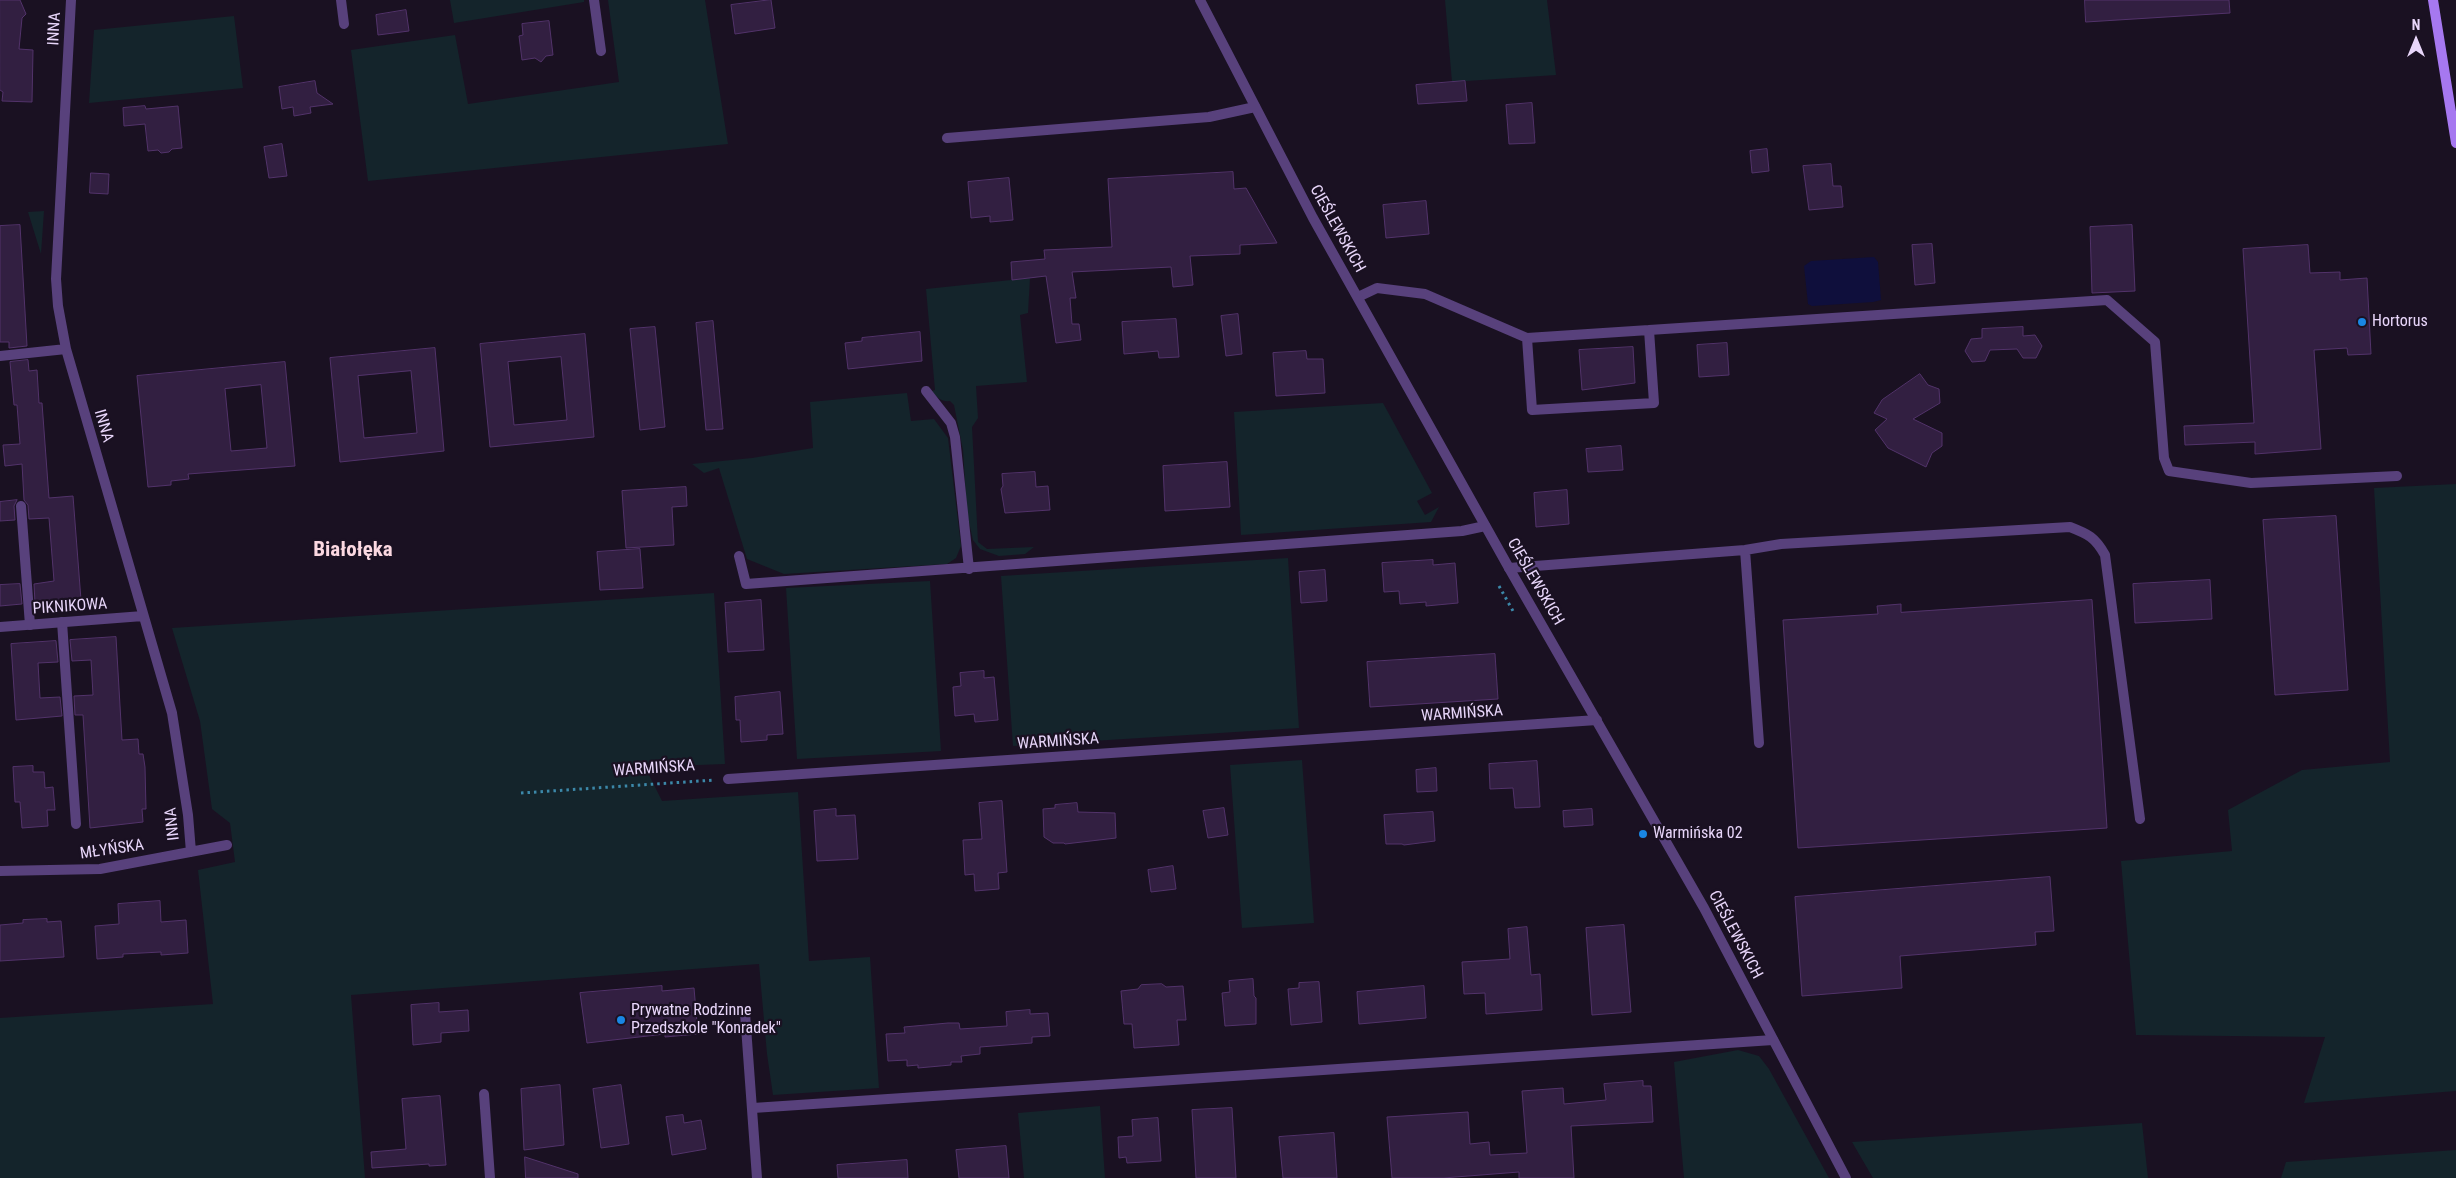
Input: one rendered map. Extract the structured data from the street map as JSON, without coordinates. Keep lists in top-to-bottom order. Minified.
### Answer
{"streets":{"street":["INNA","CIEŚLEWSKICH","PIKNIKOWA","WARMIŃSKA","MŁYŃSKA"]},"crossings":[["INNA","PIKNIKOWA"],["INNA","MŁYŃSKA"],["CIEŚLEWSKICH","WARMIŃSKA"]],"districts":["Białołęka"],"places":["Hortorus","Warmińska 02","Prywatne Rodzinne Przedszkole \"Konradek\""],"north":"top"}
